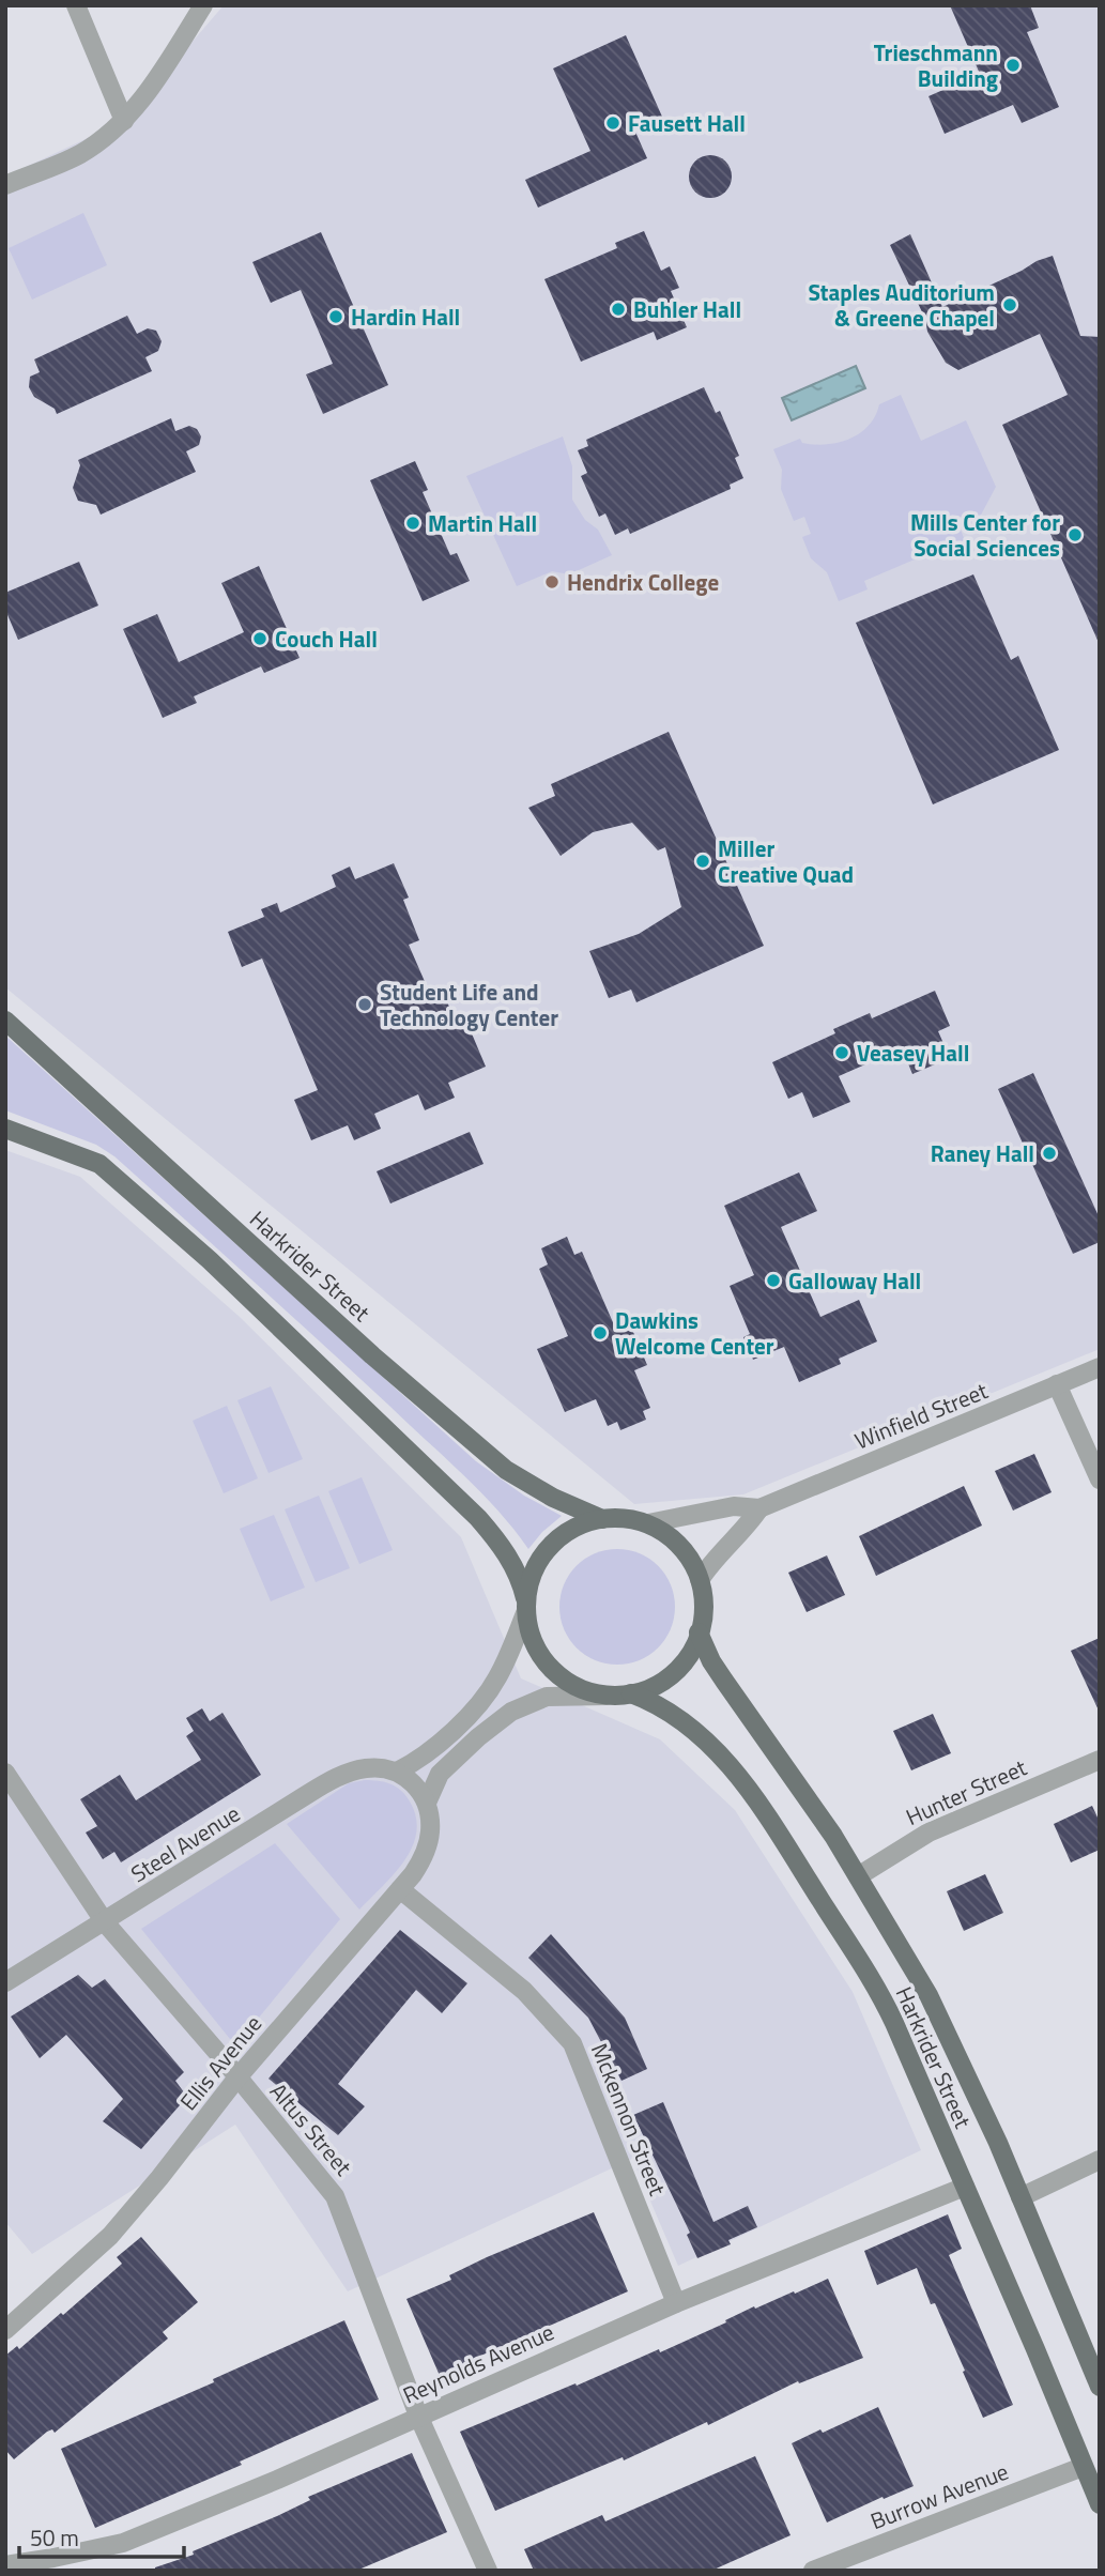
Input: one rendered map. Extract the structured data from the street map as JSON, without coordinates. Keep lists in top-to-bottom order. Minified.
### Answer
{"streets":{"main road":["Harkrider Street"],"street":["Winfield Street","Hunter Street","Steel Avenue","Ellis Avenue","Mckennon Street","Altus Street","Reynolds Avenue","Burrow Avenue"]},"crossings":[["Harkrider Street","Winfield Street"],["Harkrider Street","Hunter Street"],["Harkrider Street","Reynolds Avenue"],["Harkrider Street","Burrow Avenue"],["Steel Avenue","Altus Street"],["Ellis Avenue","Mckennon Street"],["Ellis Avenue","Altus Street"],["Mckennon Street","Reynolds Avenue"],["Altus Street","Reynolds Avenue"]],"places":["Trieschmann Building","Fausett Hall","Staples Auditorium & Greene Chapel","Buhler Hall","Hardin Hall","Martin Hall","Mills Center for Social Sciences","Hendrix College","Couch Hall","Miller Creative Quad","Student Life and Technology Center","Veasey Hall","Raney Hall","Galloway Hall","Dawkins Welcome Center"],"scale_bar":"50 m"}
